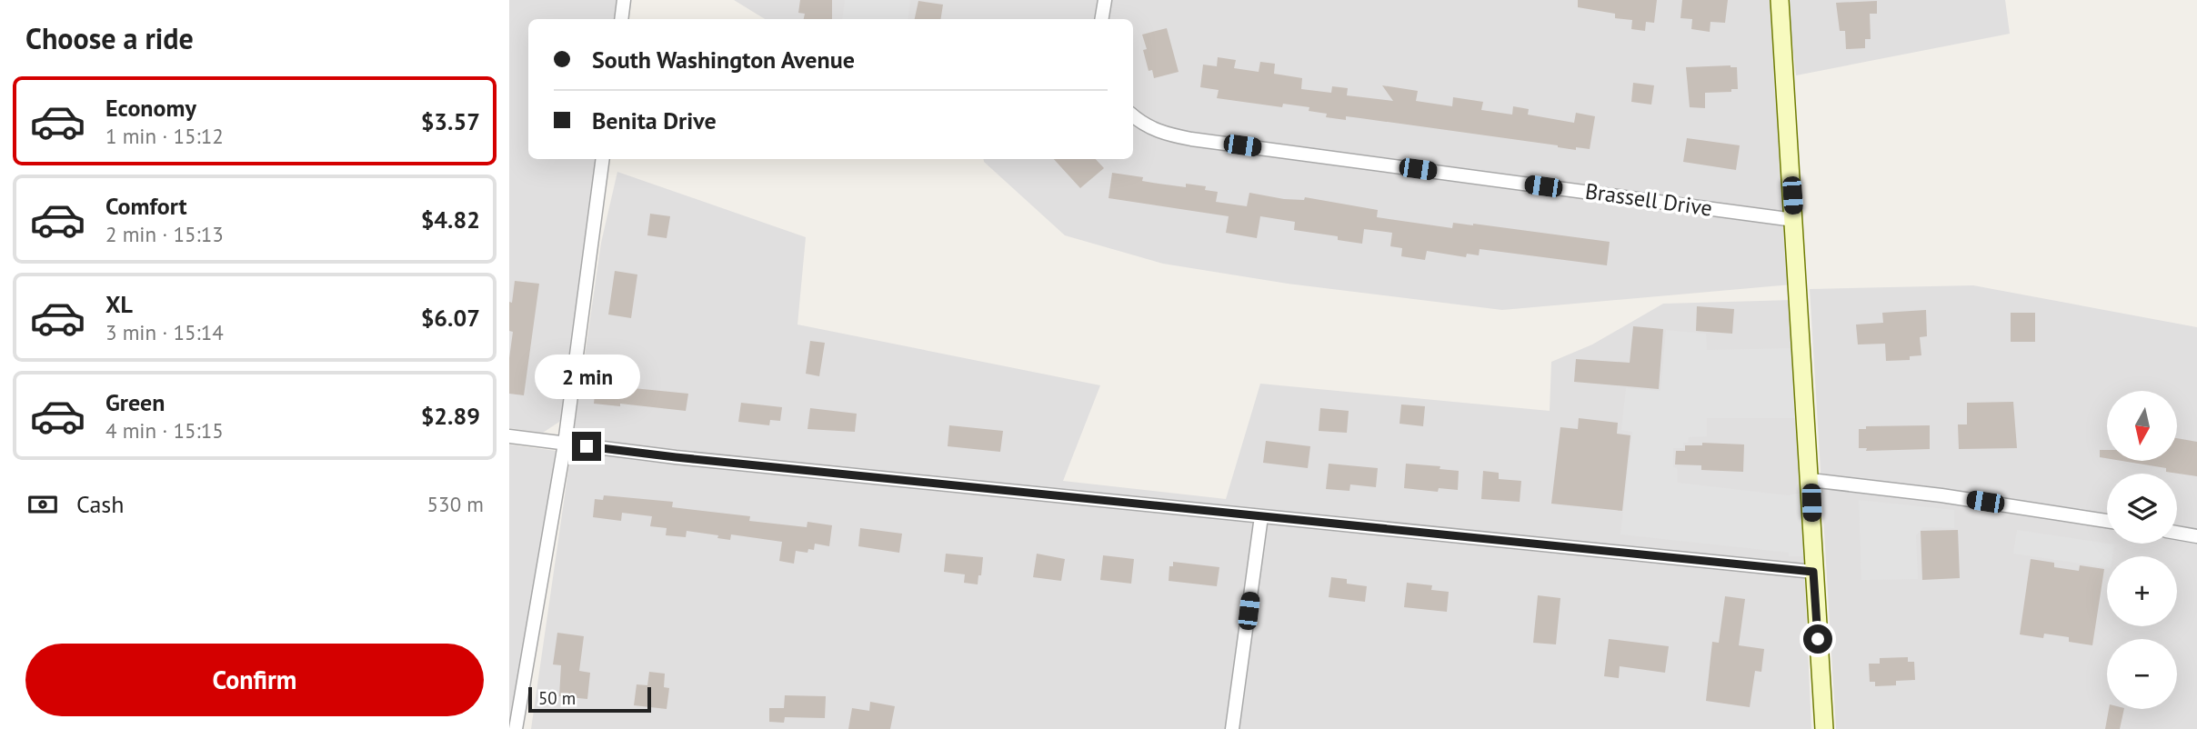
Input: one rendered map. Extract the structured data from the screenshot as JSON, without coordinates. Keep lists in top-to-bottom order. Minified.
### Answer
{"streets":{"street":["Brassell Drive"]},"scale_bar":"50 m","north":"bottom","page":{"heading":"Choose a ride","banner":["South Washington Avenue","Benita Drive"],"list":[{"name":"Economy","note":"1 min · 15:12","value":"$3.57"},{"name":"Comfort","note":"2 min · 15:13","value":"$4.82"},{"name":"XL","note":"3 min · 15:14","value":"$6.07"},{"name":"Green","note":"4 min · 15:15","value":"$2.89"}],"bubble":"2 min","map_buttons":["+","−"],"pay":["Cash","530 m"],"buttons":"Confirm","scale":"50 m"}}
